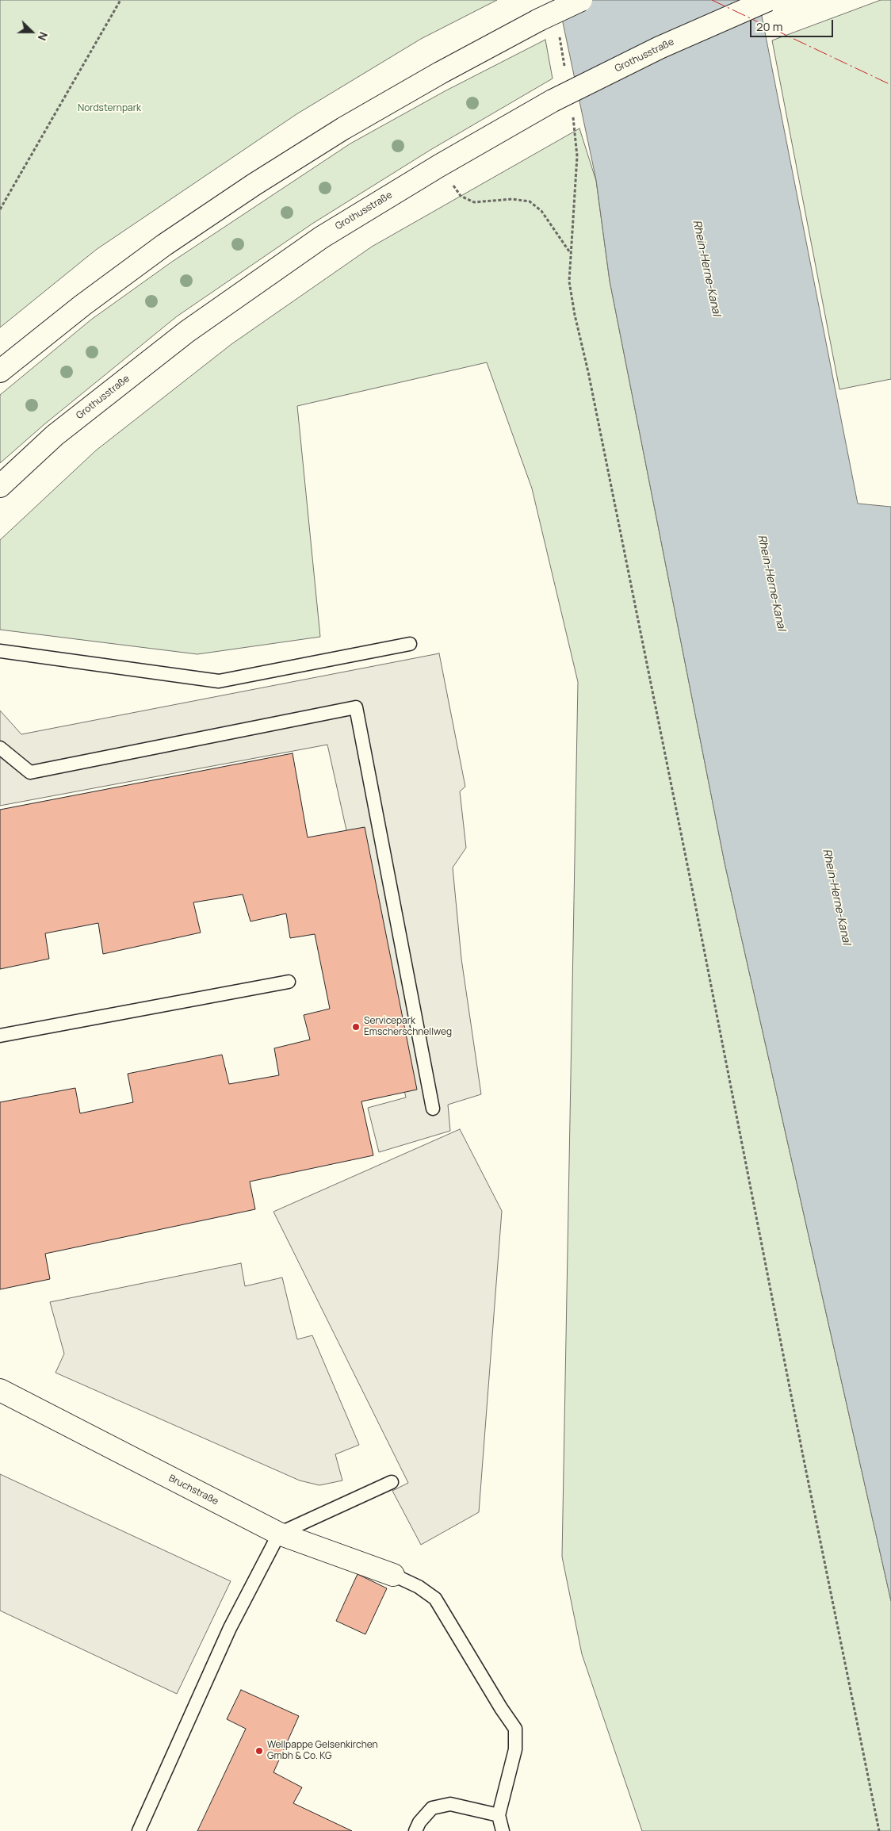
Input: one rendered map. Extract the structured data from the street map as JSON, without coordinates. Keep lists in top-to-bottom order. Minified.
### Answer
{"streets":{"main road":["Grothusstraße","Bruchstraße"]},"water":["Rhein-Herne-Kanal"],"parks":["Nordsternpark"],"places":["Servicepark Emscherschnellweg","Wellpappe Gelsenkirchen Gmbh & Co. KG"],"scale_bar":"20 m","north":"right"}
